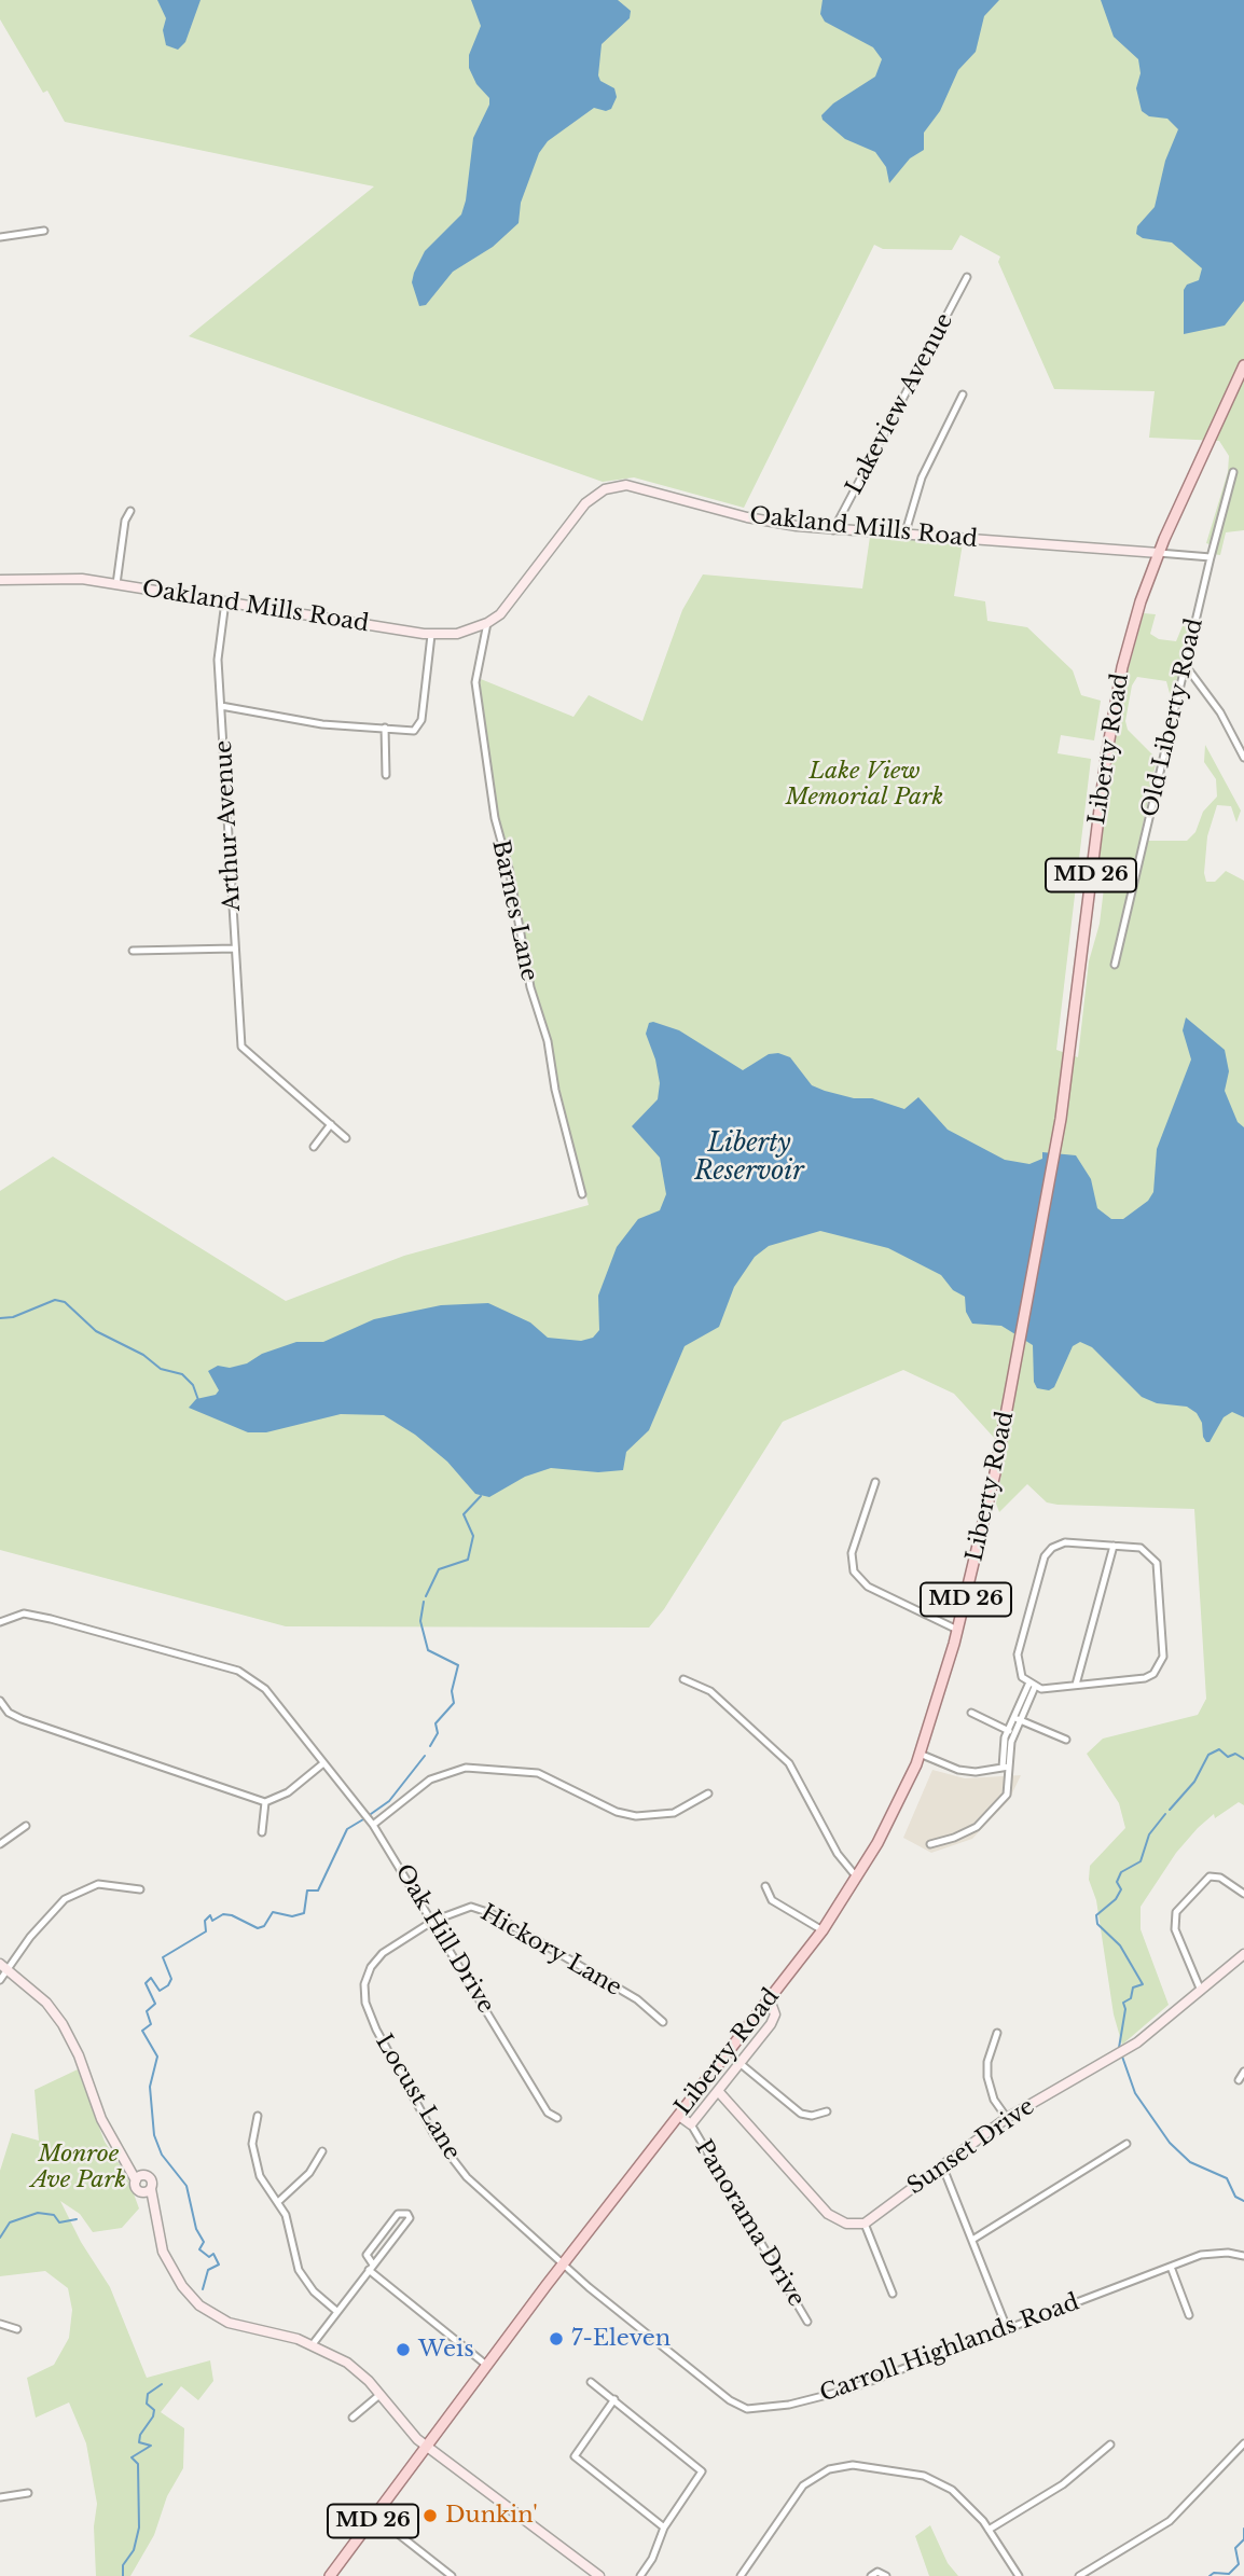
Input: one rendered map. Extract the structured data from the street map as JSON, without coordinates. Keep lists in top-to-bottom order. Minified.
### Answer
{"streets":{"main road":["Liberty Road","MD 26"],"street":["Lakeview Avenue","Oakland Mills Road","Old Liberty Road","Arthur Avenue","Barnes Lane","Oak Hill Drive","Hickory Lane","Locust Lane","Sunset Drive","Panorama Drive","Carroll Highlands Road"]},"crossings":[["Lakeview Avenue","Oakland Mills Road"],["Oakland Mills Road","Old Liberty Road"],["Oakland Mills Road","Liberty Road"],["Oakland Mills Road","Arthur Avenue"],["Oakland Mills Road","Barnes Lane"],["Liberty Road","Locust Lane"],["Liberty Road","Carroll Highlands Road"],["Oak Hill Drive","Hickory Lane"],["Oak Hill Drive","Locust Lane"],["Hickory Lane","Locust Lane"],["Locust Lane","Carroll Highlands Road"]],"water":["Liberty Reservoir"],"parks":["Lake View Memorial Park","Monroe Ave Park"],"places":["7-Eleven","Weis","Dunkin'"]}
